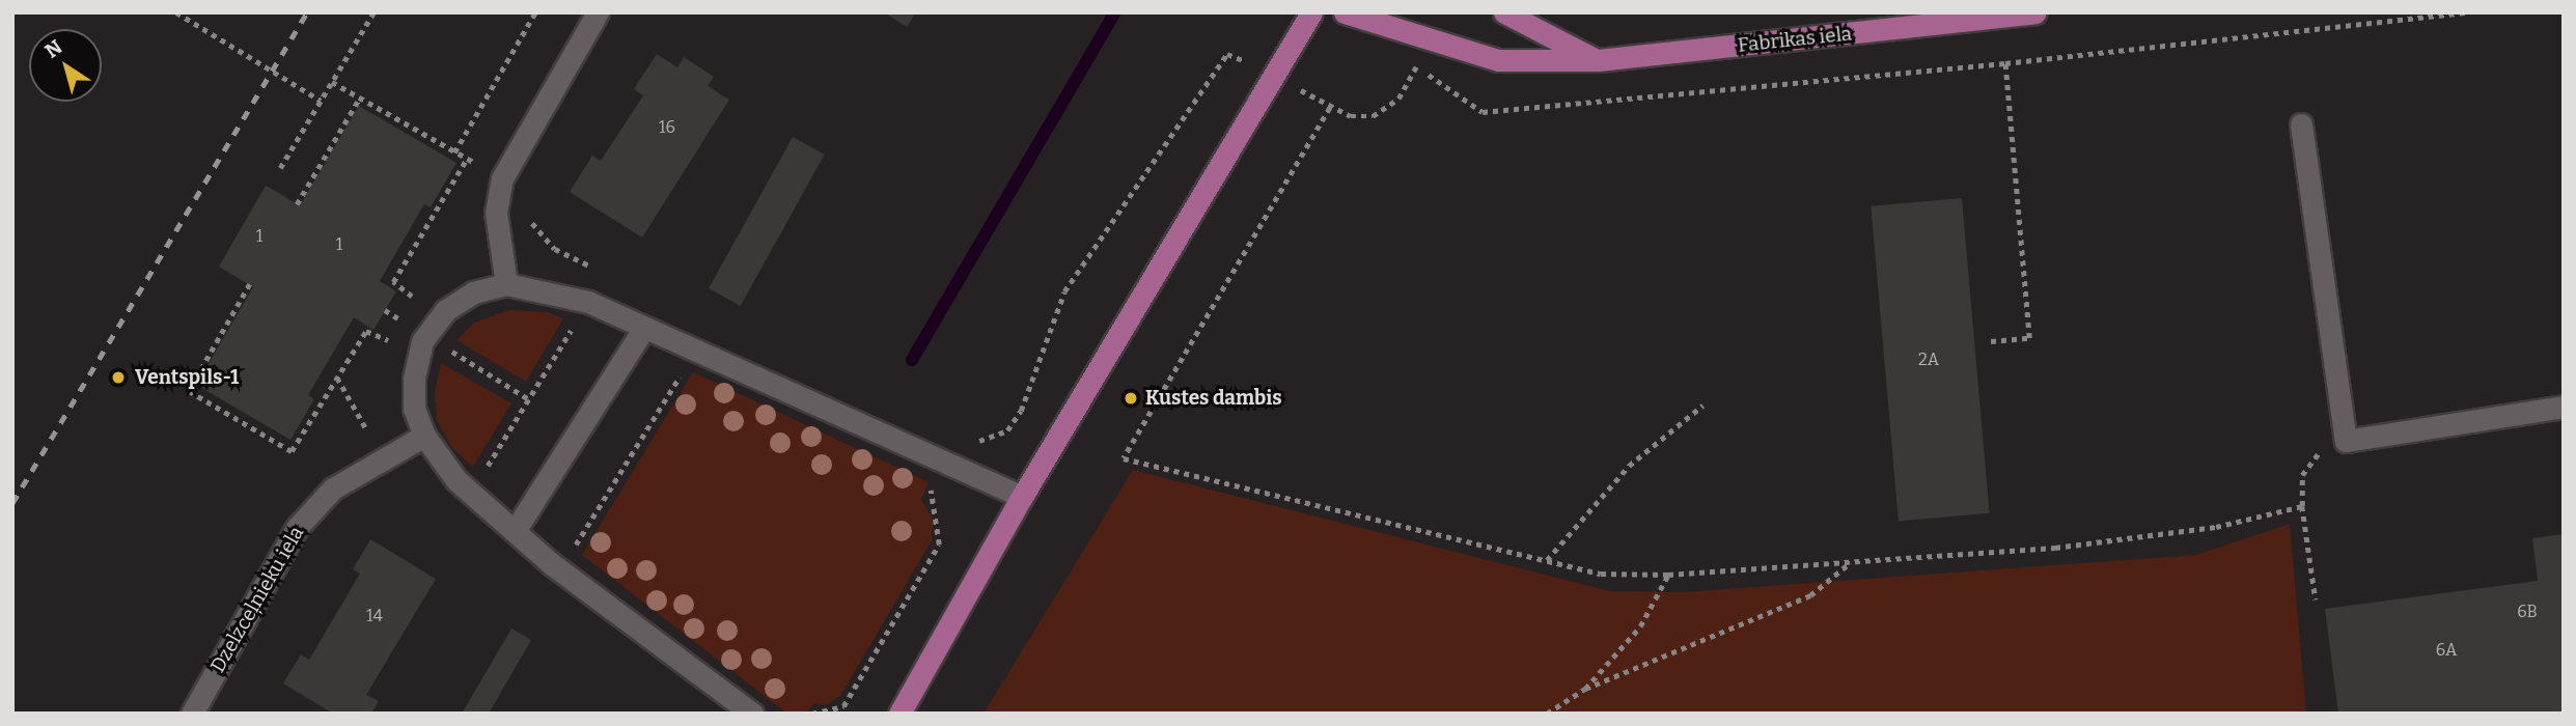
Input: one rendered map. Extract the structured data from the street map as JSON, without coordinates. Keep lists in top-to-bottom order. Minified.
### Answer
{"streets":{"main road":["Fabrikas iela"],"street":["Dzelzceļnieku iela"]},"places":["Ventspils-1","Kustes dambis"],"house_numbers":["16","1","1","2A","6B","14","6A"],"north":"top left"}
